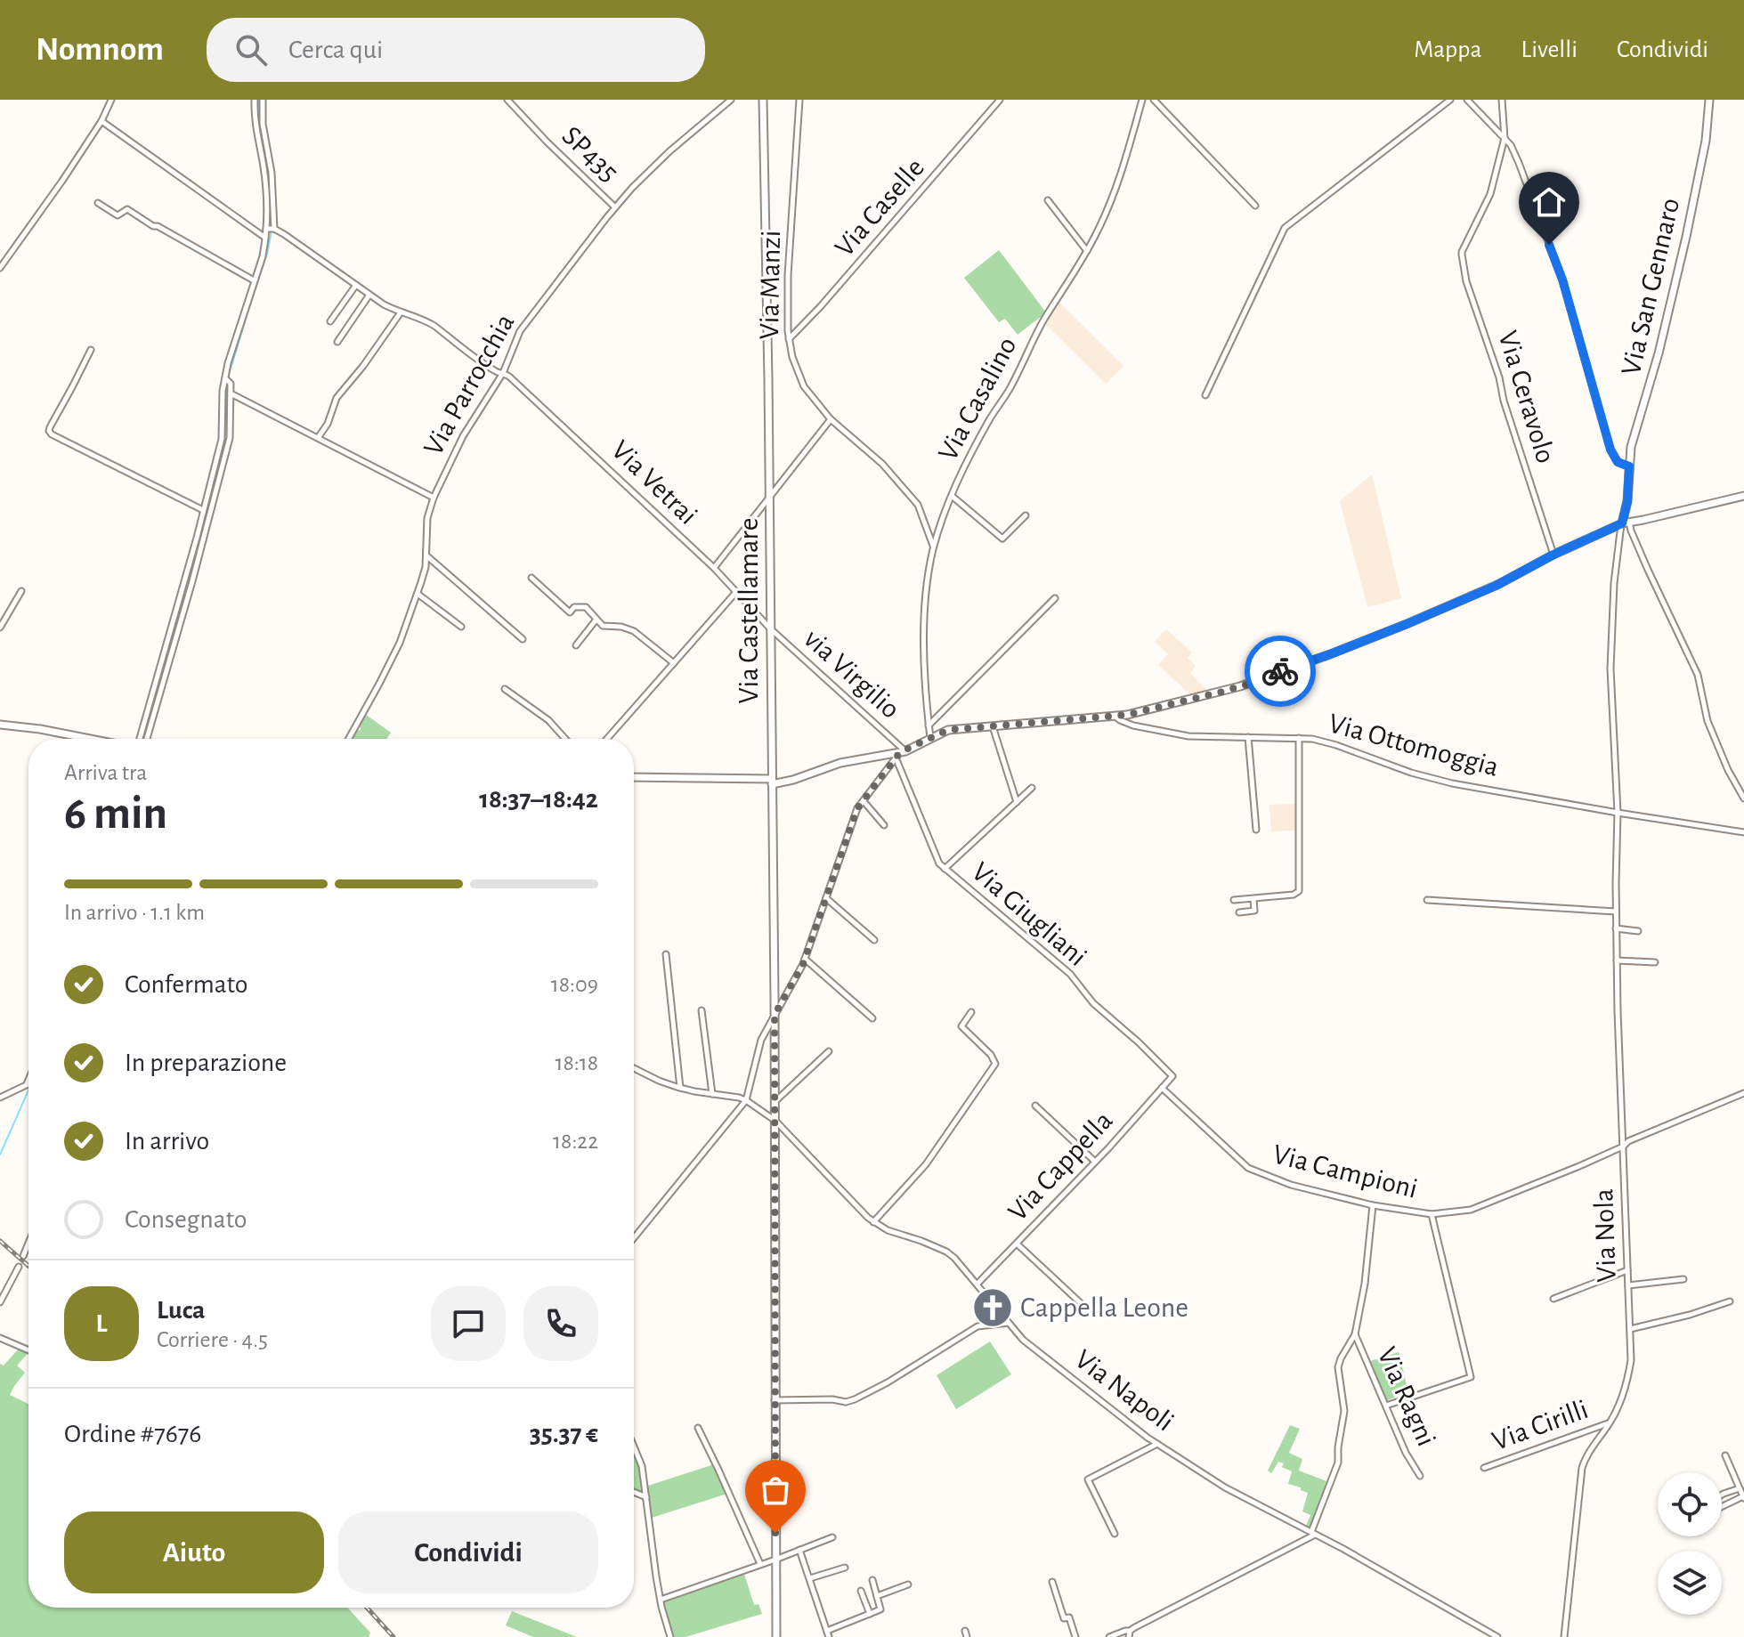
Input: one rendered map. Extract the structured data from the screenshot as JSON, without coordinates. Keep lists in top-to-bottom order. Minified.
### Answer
{"streets":{"street":["SP435","Via Caselle","Via Manzi","Via San Gennaro","Via Parrocchia","Via Ceravolo","Via Casalino","Via Vetrai","Via Castellamare","via Virgilio","Via Ottomoggia","Via Giugliani","Via Cappella","Via Campioni","Via Nola","Via Napoli","Via Ragni","Via Cirilli"]},"crossings":[["SP435","Via Parrocchia"],["Via Caselle","Via Manzi"],["Via Manzi","Via Casalino"],["Via San Gennaro","Via Nola"],["Via Parrocchia","Via Vetrai"],["Via Vetrai","Via Castellamare"],["Via Vetrai","via Virgilio"],["Via Castellamare","via Virgilio"],["Via Castellamare","Via Napoli"],["via Virgilio","Via Giugliani"],["Via Ottomoggia","Via Nola"],["Via Giugliani","Via Cappella"],["Via Cappella","Via Campioni"],["Via Cappella","Via Napoli"],["Via Campioni","Via Nola"],["Via Campioni","Via Ragni"],["Via Nola","Via Cirilli"],["Via Napoli","Via Ragni"]],"places":{"church":["Cappella Leone"]},"page":{"header":"Nomnom","search":"Cerca qui","nav":["Mappa","Livelli","Condividi"],"heading":["6 min","Arriva tra","18:37–18:42"],"panel":["Luca","Corriere · 4.5","Ordine #7676","35.37 €"],"bar":"In arrivo · 1.1 km","list":[["Confermato","18:09"],["In preparazione","18:18"],["In arrivo","18:22"],"Consegnato"],"round":"L","buttons":["Aiuto","Condividi"]}}
